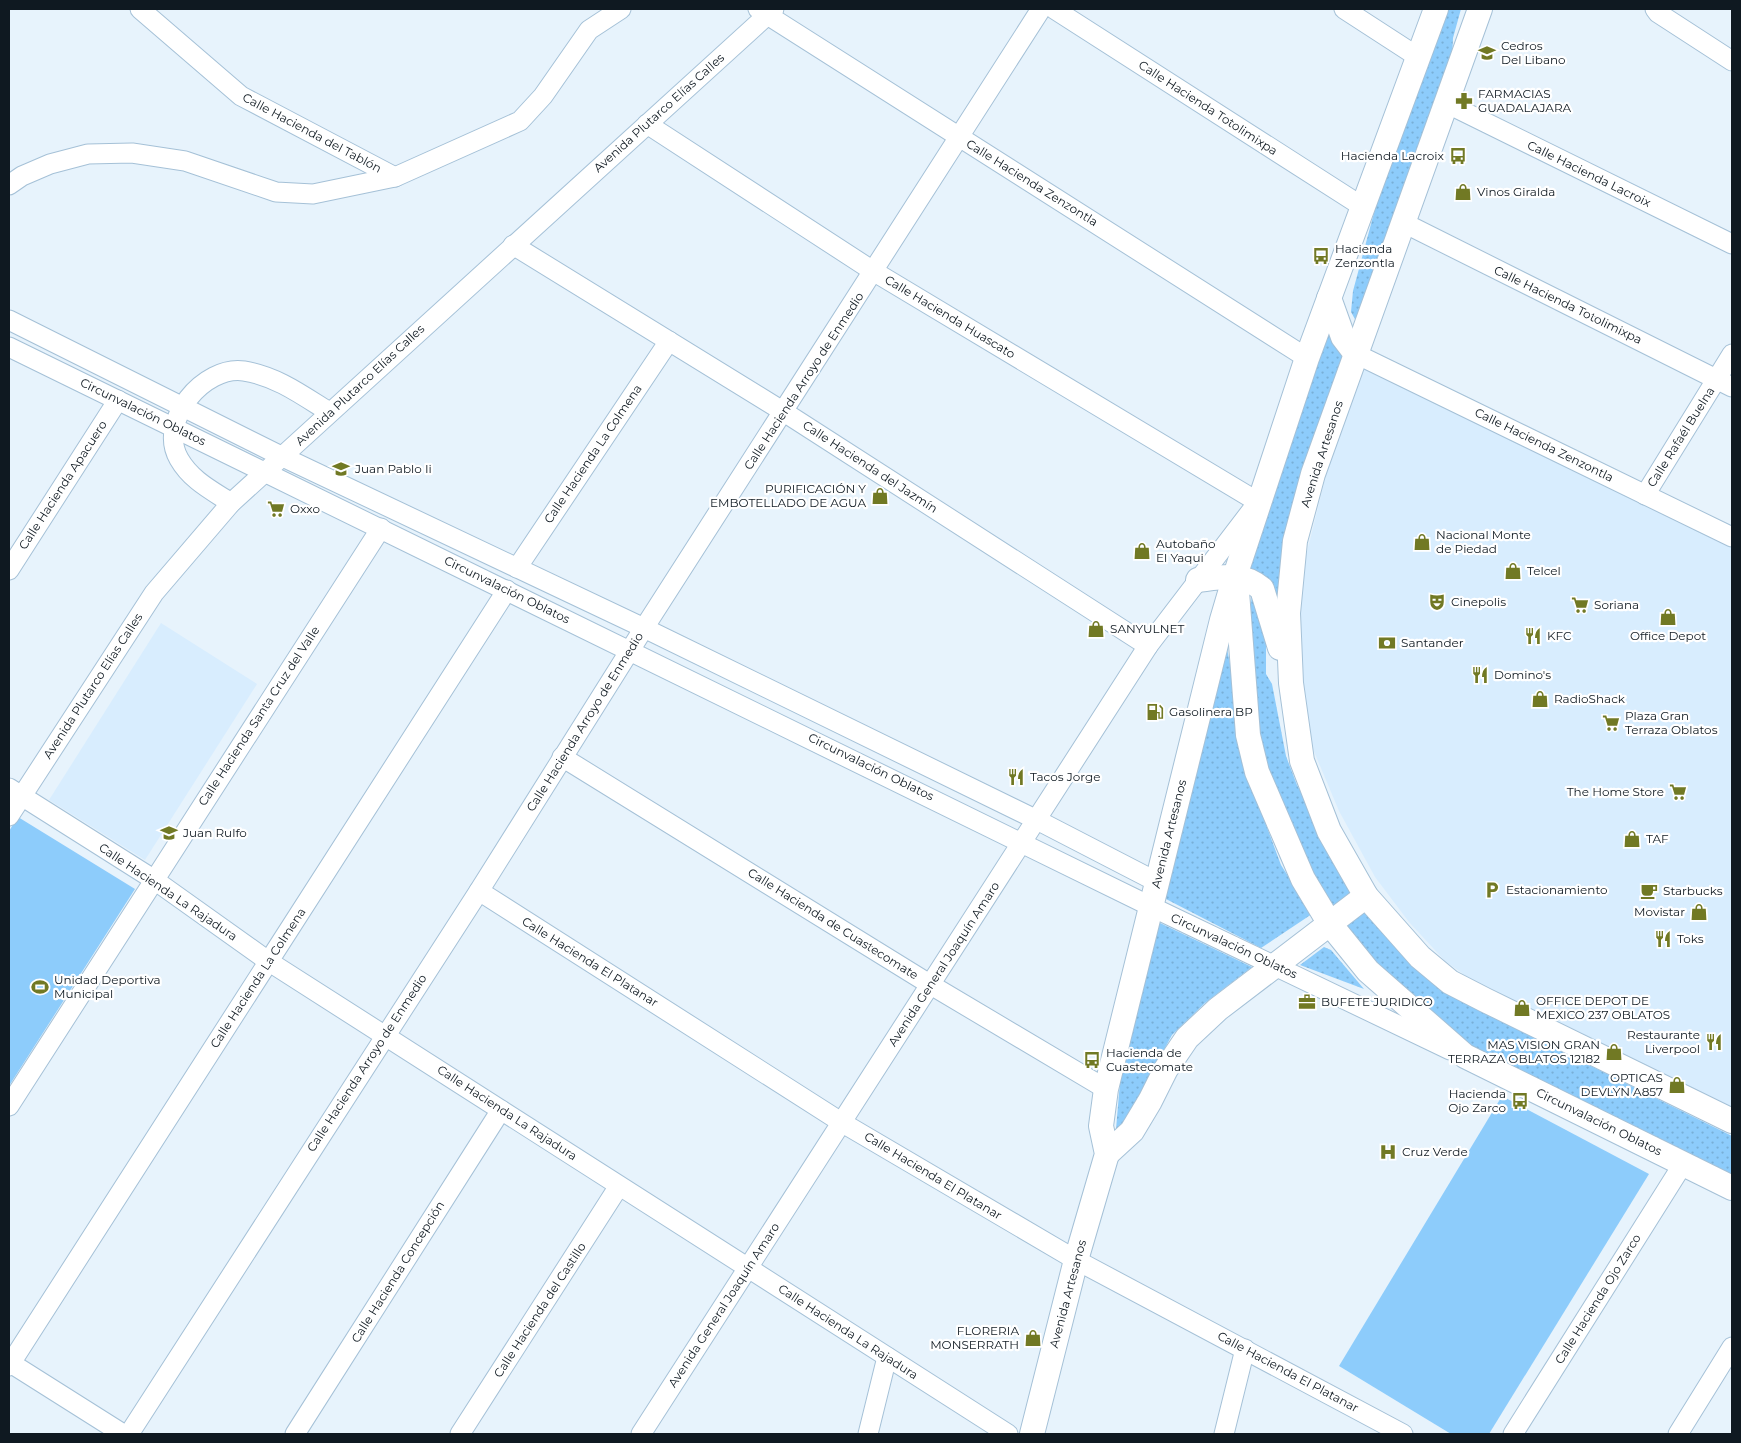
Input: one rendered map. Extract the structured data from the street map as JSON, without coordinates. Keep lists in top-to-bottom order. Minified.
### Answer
{"streets":{"main road":["Circunvalación Oblatos","Avenida Artesanos"],"street":["Calle Hacienda Totolimixpa","Avenida Plutarco Elías Calles","Calle Hacienda del Tablón","Calle Hacienda Lacroix","Calle Hacienda Zenzontla","Calle Hacienda Huascato","Calle Hacienda Arroyo de Enmedio","Calle Rafaél Buelna","Calle Hacienda La Colmena","Calle Hacienda del Jazmín","Calle Hacienda Apacuero","Calle Hacienda Santa Cruz del Valle","Calle Hacienda La Rajadura","Calle Hacienda de Cuastecomate","Calle Hacienda El Platanar","Avenida General Joaquín Amaro","Calle Hacienda Concepción","Calle Hacienda Ojo Zarco","Calle Hacienda del Castillo"]},"crossings":[["Calle Hacienda Totolimixpa","Calle Rafaél Buelna"],["Calle Hacienda Totolimixpa","Avenida Artesanos"],["Avenida Plutarco Elías Calles","Calle Hacienda Zenzontla"],["Avenida Plutarco Elías Calles","Calle Hacienda Huascato"],["Avenida Plutarco Elías Calles","Circunvalación Oblatos"],["Avenida Plutarco Elías Calles","Calle Hacienda del Jazmín"],["Avenida Plutarco Elías Calles","Calle Hacienda La Rajadura"],["Calle Hacienda Lacroix","Avenida Artesanos"],["Calle Hacienda Zenzontla","Calle Hacienda Arroyo de Enmedio"],["Calle Hacienda Zenzontla","Calle Rafaél Buelna"],["Calle Hacienda Zenzontla","Avenida Artesanos"],["Calle Hacienda Huascato","Calle Hacienda Arroyo de Enmedio"],["Calle Hacienda Huascato","Avenida Artesanos"],["Calle Hacienda Huascato","Avenida General Joaquín Amaro"],["Calle Hacienda Arroyo de Enmedio","Circunvalación Oblatos"],["Calle Hacienda Arroyo de Enmedio","Calle Hacienda del Jazmín"],["Calle Hacienda Arroyo de Enmedio","Calle Hacienda La Rajadura"],["Calle Hacienda Arroyo de Enmedio","Calle Hacienda de Cuastecomate"],["Calle Hacienda Arroyo de Enmedio","Calle Hacienda El Platanar"],["Circunvalación Oblatos","Calle Hacienda La Colmena"],["Circunvalación Oblatos","Avenida Artesanos"],["Circunvalación Oblatos","Calle Hacienda Apacuero"],["Circunvalación Oblatos","Calle Hacienda Santa Cruz del Valle"],["Circunvalación Oblatos","Avenida General Joaquín Amaro"],["Circunvalación Oblatos","Calle Hacienda Ojo Zarco"],["Calle Hacienda La Colmena","Calle Hacienda del Jazmín"],["Calle Hacienda La Colmena","Calle Hacienda La Rajadura"],["Avenida Artesanos","Calle Hacienda de Cuastecomate"],["Avenida Artesanos","Calle Hacienda El Platanar"],["Avenida Artesanos","Avenida General Joaquín Amaro"],["Calle Hacienda del Jazmín","Avenida General Joaquín Amaro"],["Calle Hacienda Santa Cruz del Valle","Calle Hacienda La Rajadura"],["Calle Hacienda La Rajadura","Avenida General Joaquín Amaro"],["Calle Hacienda La Rajadura","Calle Hacienda Concepción"],["Calle Hacienda La Rajadura","Calle Hacienda del Castillo"],["Calle Hacienda de Cuastecomate","Avenida General Joaquín Amaro"],["Calle Hacienda El Platanar","Avenida General Joaquín Amaro"]],"places":{"school or university":["Cedros Del Libano","Juan Pablo Ii","Juan Rulfo"],"pharmacy":["FARMACIAS GUADALAJARA"],"bus stop":["Hacienda Lacroix","Hacienda Zenzontla","Hacienda de Cuastecomate","Hacienda Ojo Zarco"],"shop":["Vinos Giralda","PURIFICACIÓN Y EMBOTELLADO DE AGUA","Nacional Monte de Piedad","Autobaño El Yaqui","Telcel","Office Depot","SANYULNET","RadioShack","TAF","Movistar","OFFICE DEPOT DE MEXICO 237 OBLATOS","MAS VISION GRAN TERRAZA OBLATOS 12182","OPTICAS DEVLYN A857","FLORERIA MONSERRATH"],"supermarket":["Oxxo","Soriana","Plaza Gran Terraza Oblatos","The Home Store"],"theatre":["Cinepolis"],"restaurant":["KFC","Domino's","Tacos Jorge","Toks","Restaurante Liverpool"],"bank":["Santander"],"fuel station":["Gasolinera BP"],"parking":["Estacionamiento"],"cafe":["Starbucks"],"sports":["Unidad Deportiva Municipal"],"office":["BUFETE JURIDICO"],"hospital":["Cruz Verde"]}}
